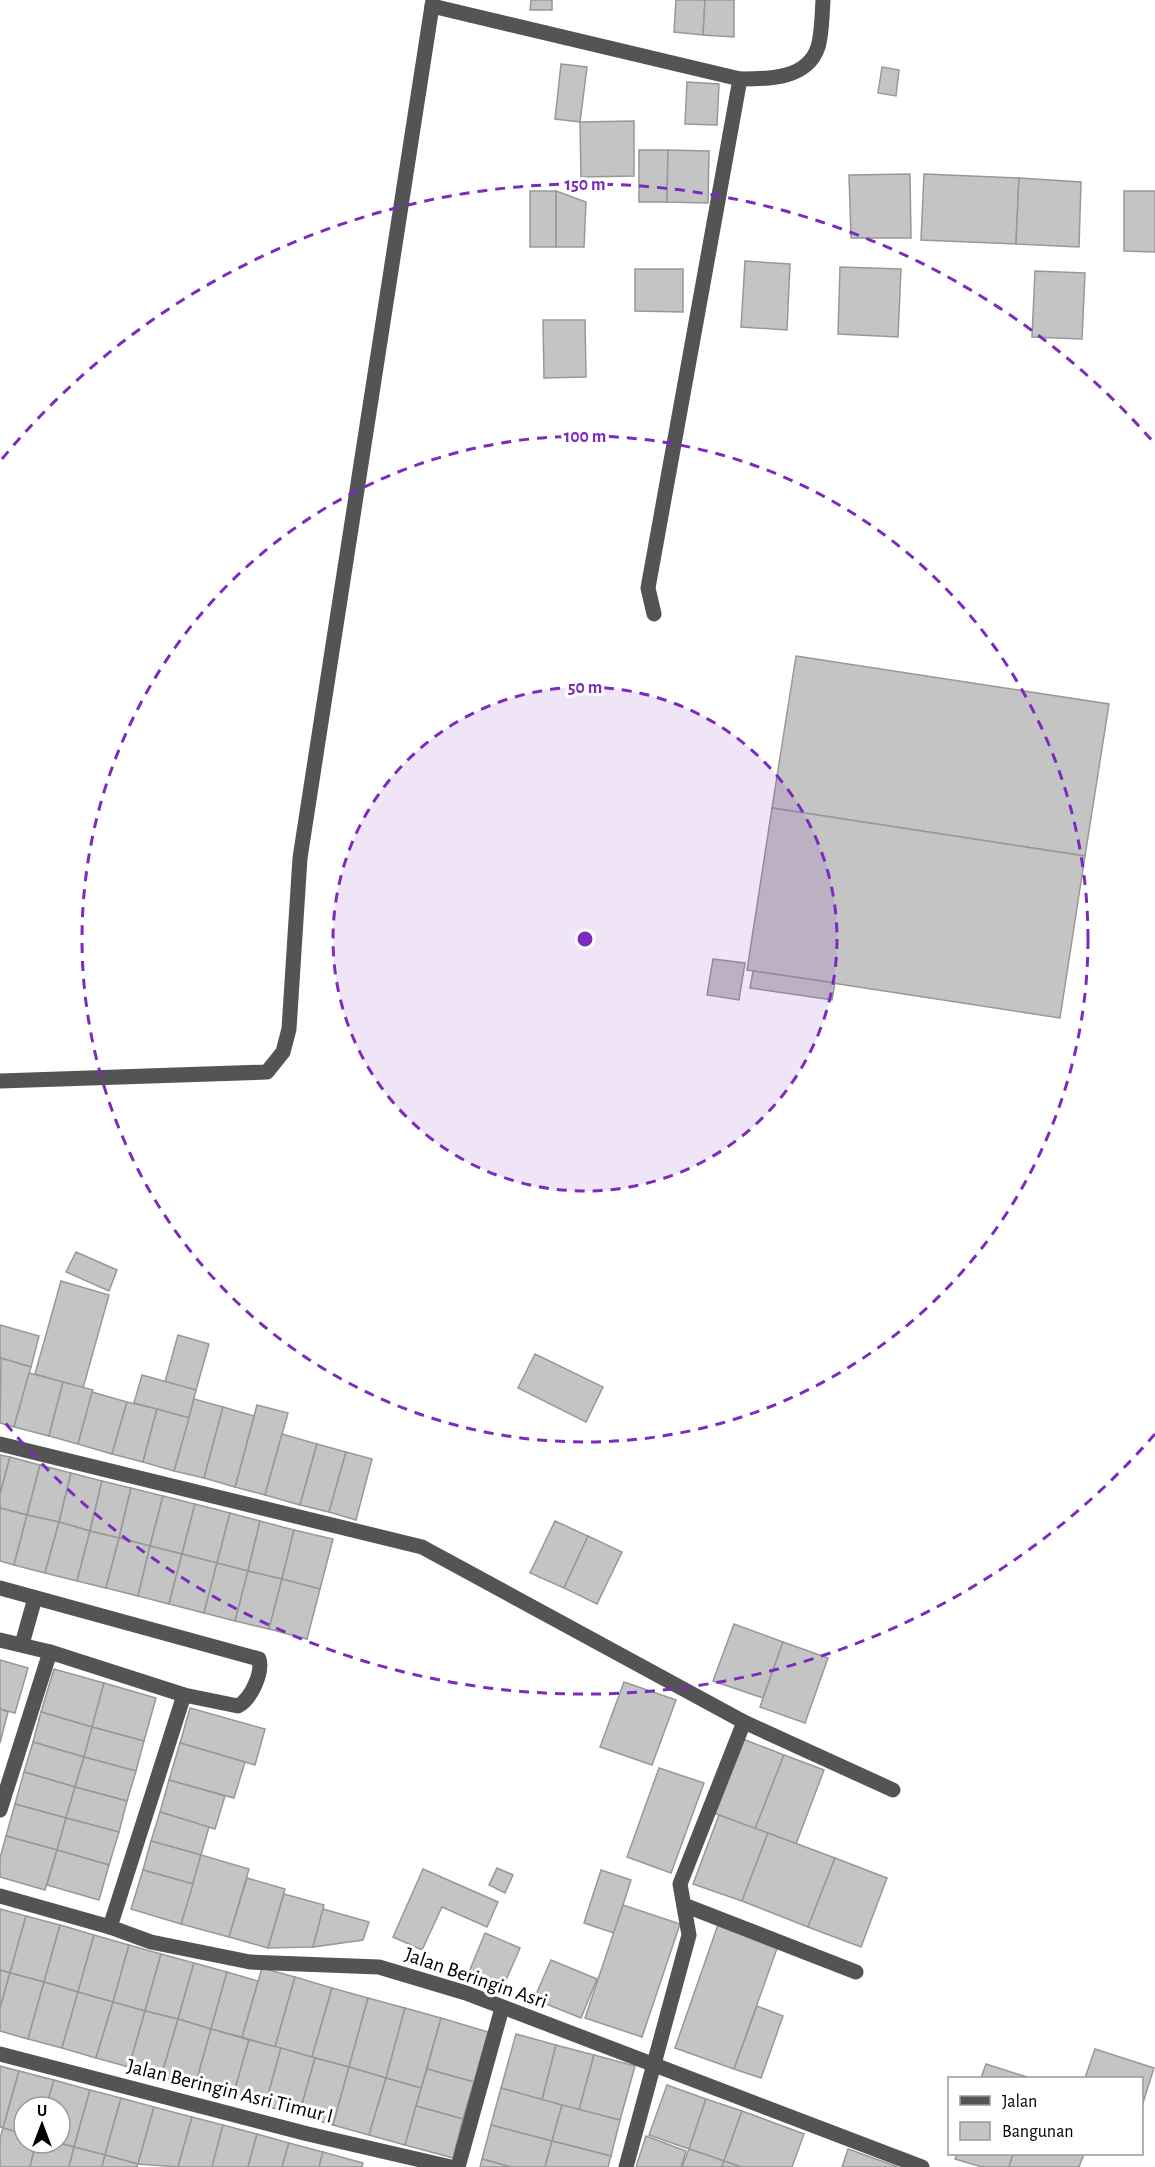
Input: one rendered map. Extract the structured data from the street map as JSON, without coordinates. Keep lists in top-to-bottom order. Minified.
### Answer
{"streets":{"street":["Jalan Beringin Asri","Jalan Beringin Asri Timur I"]},"legend":["Jalan","Bangunan"],"north":"top","rings":["150 m","100 m","50 m"]}
